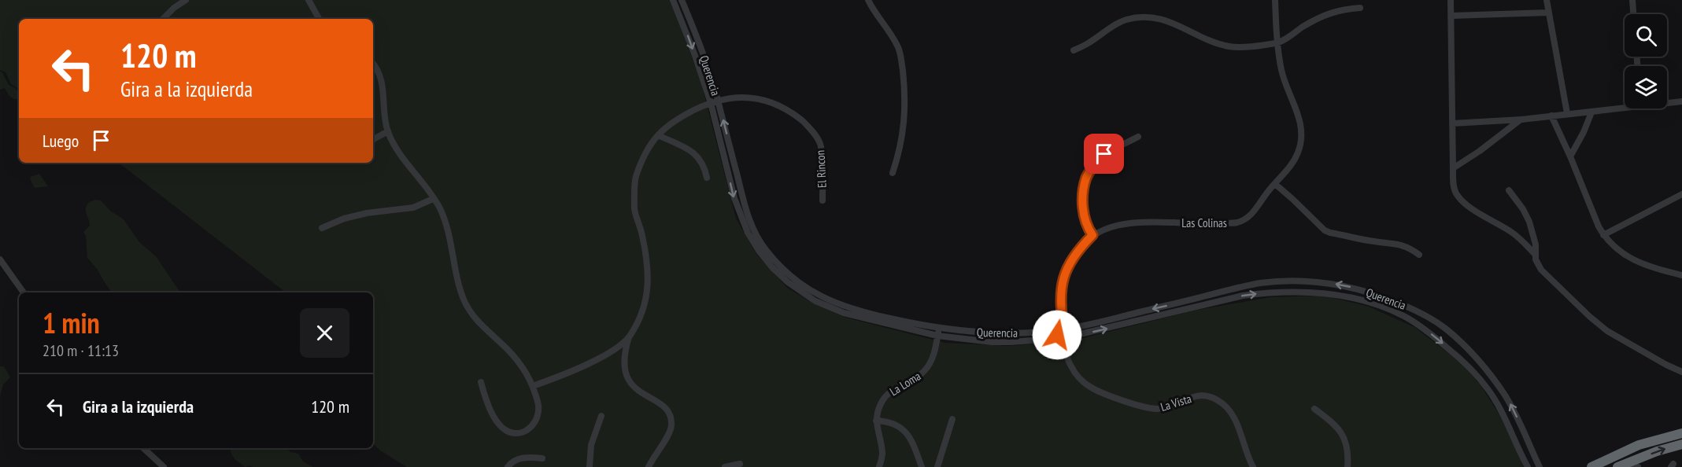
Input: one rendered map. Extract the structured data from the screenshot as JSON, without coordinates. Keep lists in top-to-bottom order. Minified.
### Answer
{"streets":{"street":["Querencia","El Rincon","Las Colinas","La Loma","La Vista"]},"crossings":[["Querencia","El Rincon"],["Querencia","Las Colinas"],["Querencia","La Loma"],["Querencia","La Vista"],["Las Colinas","La Vista"]],"page":{"turn":["120 m","Gira a la izquierda"],"then":"Luego","heading":["1 min","210 m · 11:13"],"list":[{"name":"Gira a la izquierda","value":"120 m"}]}}
